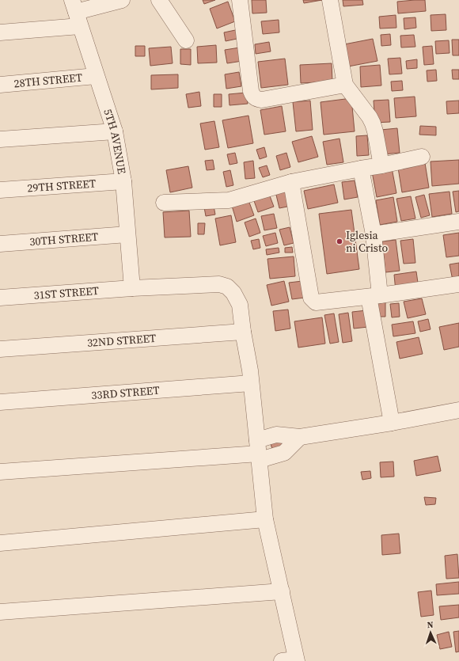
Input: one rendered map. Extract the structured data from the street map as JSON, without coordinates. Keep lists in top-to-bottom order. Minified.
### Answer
{"streets":{"street":["28TH STREET","5TH AVENUE","29TH STREET","30TH STREET","31ST STREET","32ND STREET","33RD STREET"]},"crossings":[["28TH STREET","5TH AVENUE"],["5TH AVENUE","29TH STREET"],["5TH AVENUE","30TH STREET"],["5TH AVENUE","31ST STREET"],["31ST STREET","32ND STREET"],["31ST STREET","33RD STREET"]],"places":["Iglesia ni Cristo"],"north":"top"}
